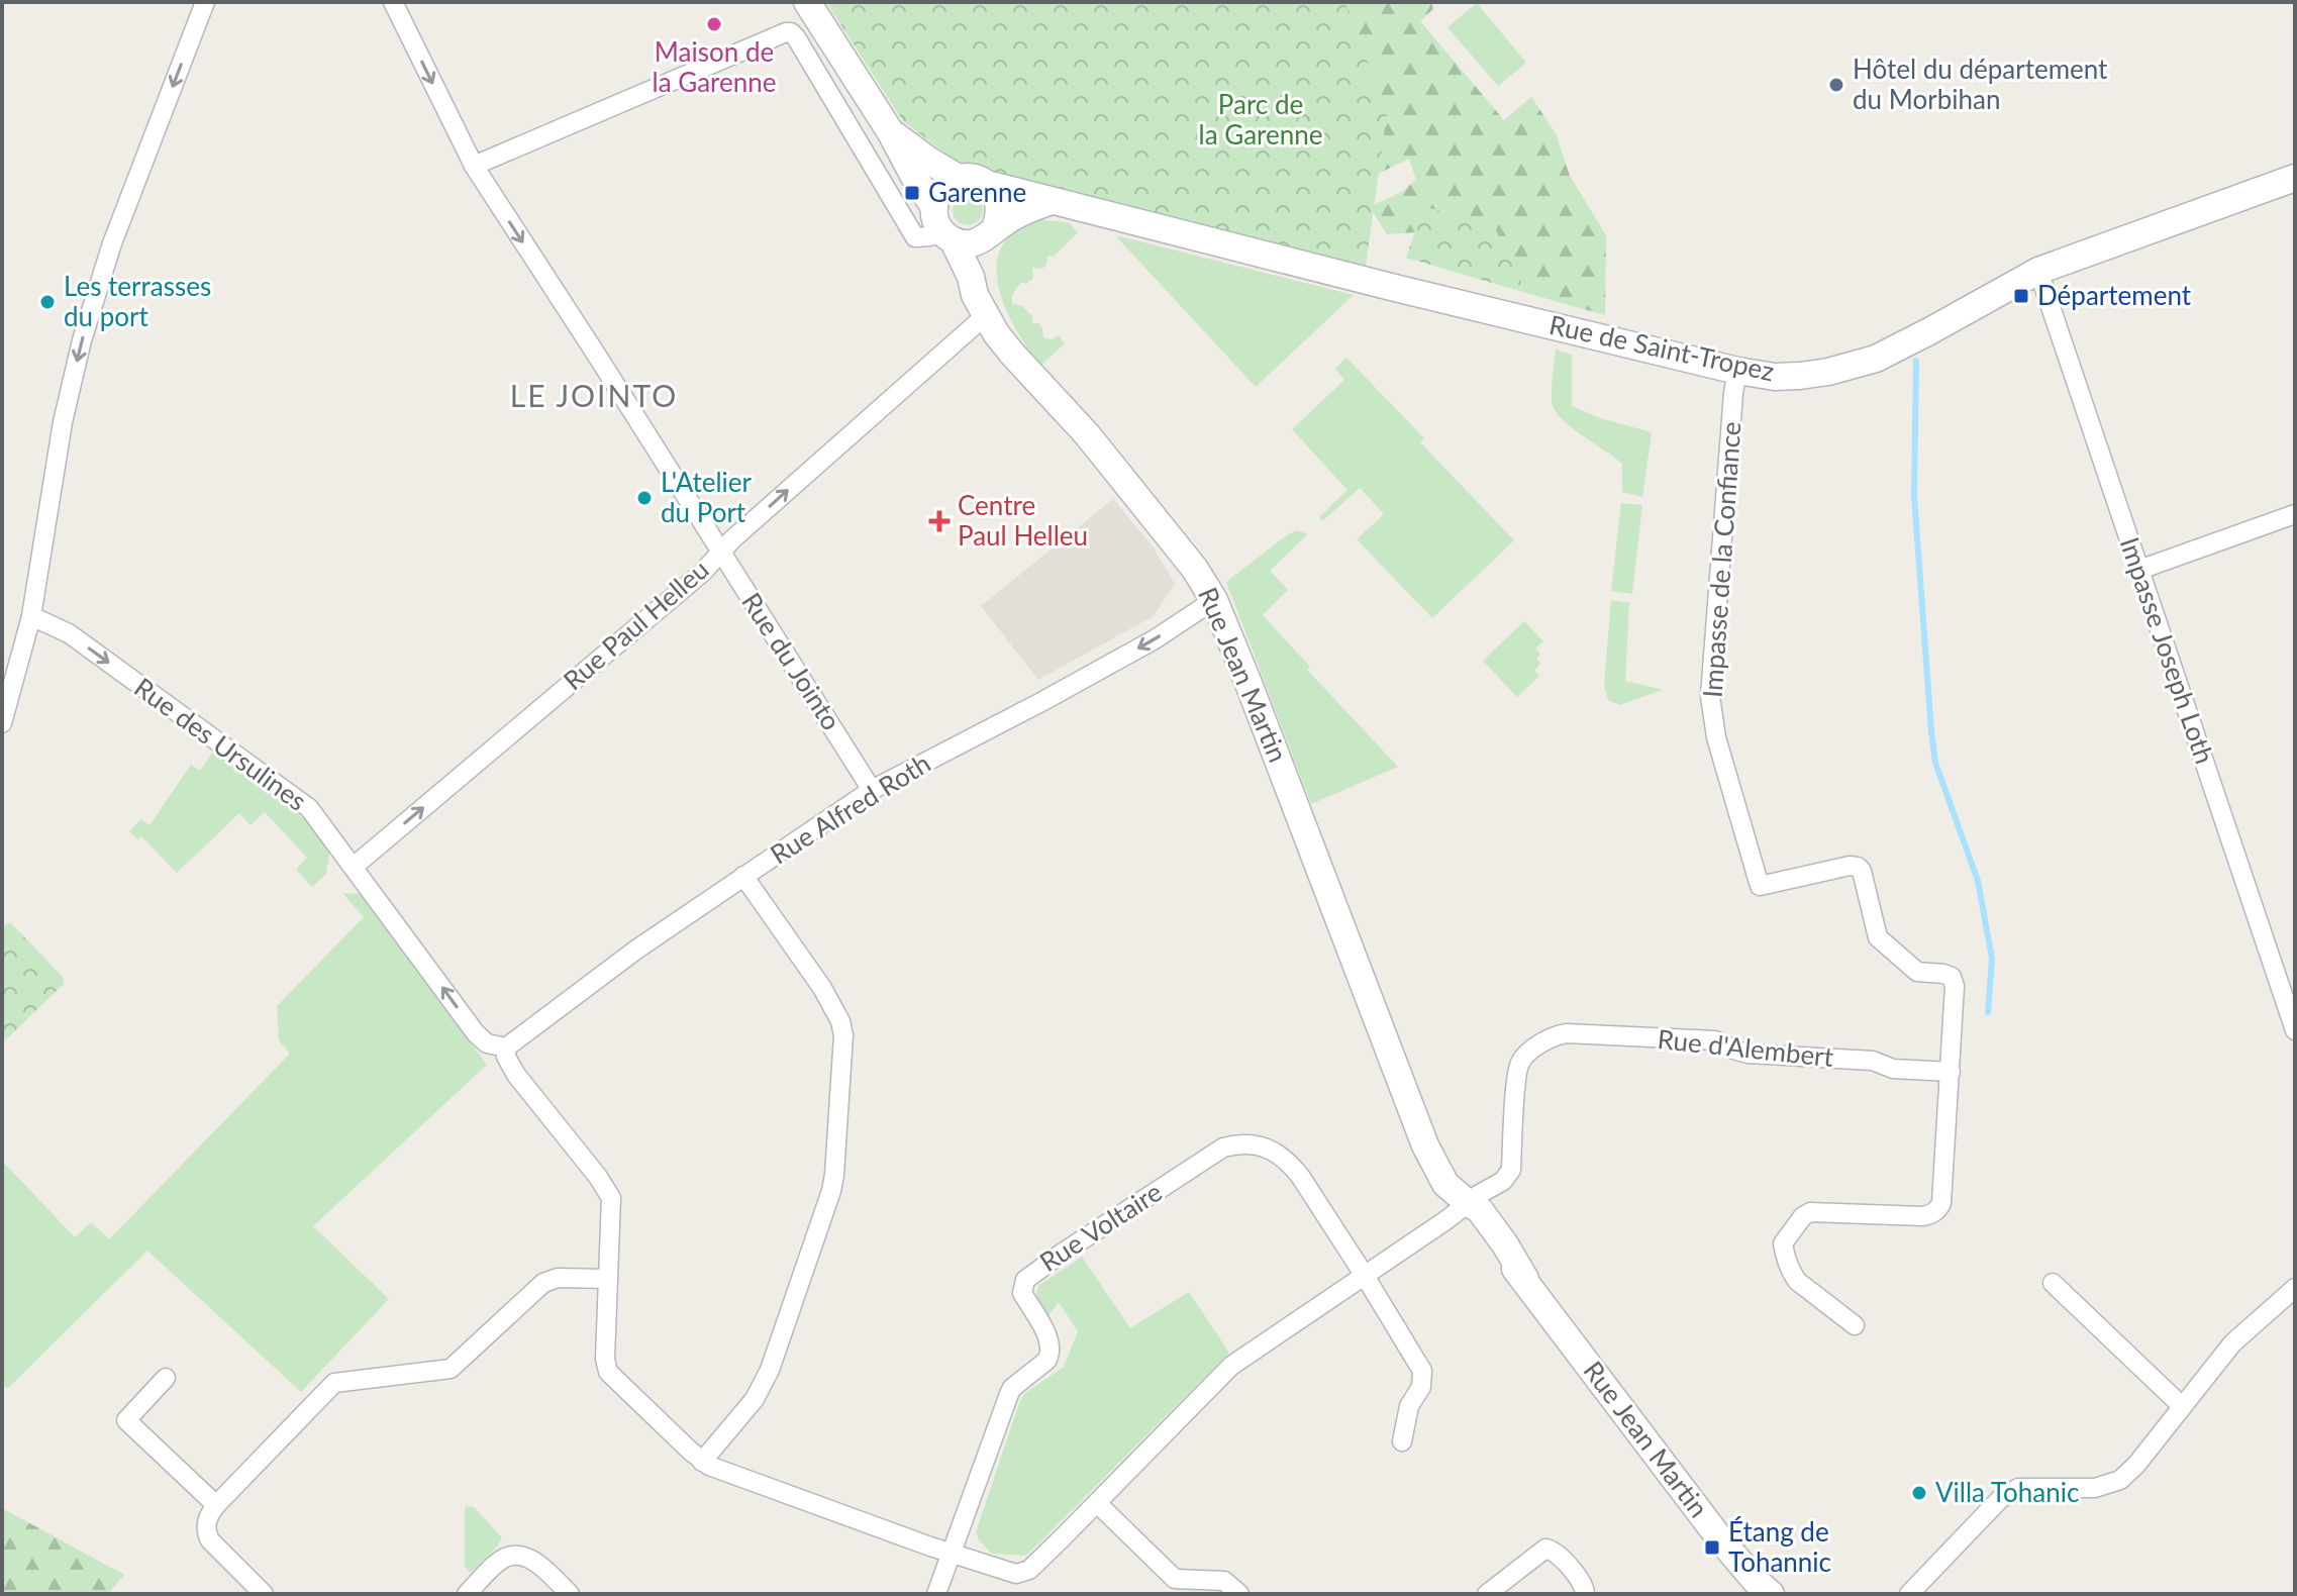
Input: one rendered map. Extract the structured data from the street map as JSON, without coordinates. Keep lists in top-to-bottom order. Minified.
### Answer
{"streets":{"main road":["Rue de Saint-Tropez","Rue Jean Martin"],"street":["Impasse de la Confiance","Rue Paul Helleu","Impasse Joseph Loth","Rue du Jointo","Rue des Ursulines","Rue Alfred Roth","Rue d'Alembert","Rue Voltaire"]},"crossings":[["Rue de Saint-Tropez","Impasse de la Confiance"],["Rue de Saint-Tropez","Impasse Joseph Loth"],["Rue de Saint-Tropez","Rue Jean Martin"],["Impasse de la Confiance","Rue d'Alembert"],["Rue Paul Helleu","Rue du Jointo"],["Rue Paul Helleu","Rue Jean Martin"],["Rue Paul Helleu","Rue des Ursulines"],["Rue du Jointo","Rue Alfred Roth"],["Rue Jean Martin","Rue Alfred Roth"],["Rue Jean Martin","Rue d'Alembert"],["Rue des Ursulines","Rue Alfred Roth"]],"one_way":["Rue Paul Helleu","Rue du Jointo","Rue Alfred Roth"],"districts":["LE JOINTO"],"parks":["Parc de la Garenne"],"places":{"other":["Maison de la Garenne","Hôtel du département du Morbihan","Les terrasses du port","L'Atelier du Port","Villa Tohanic"],"transit":["Garenne","Département","Étang de Tohannic"],"health":["Centre Paul Helleu"]}}
